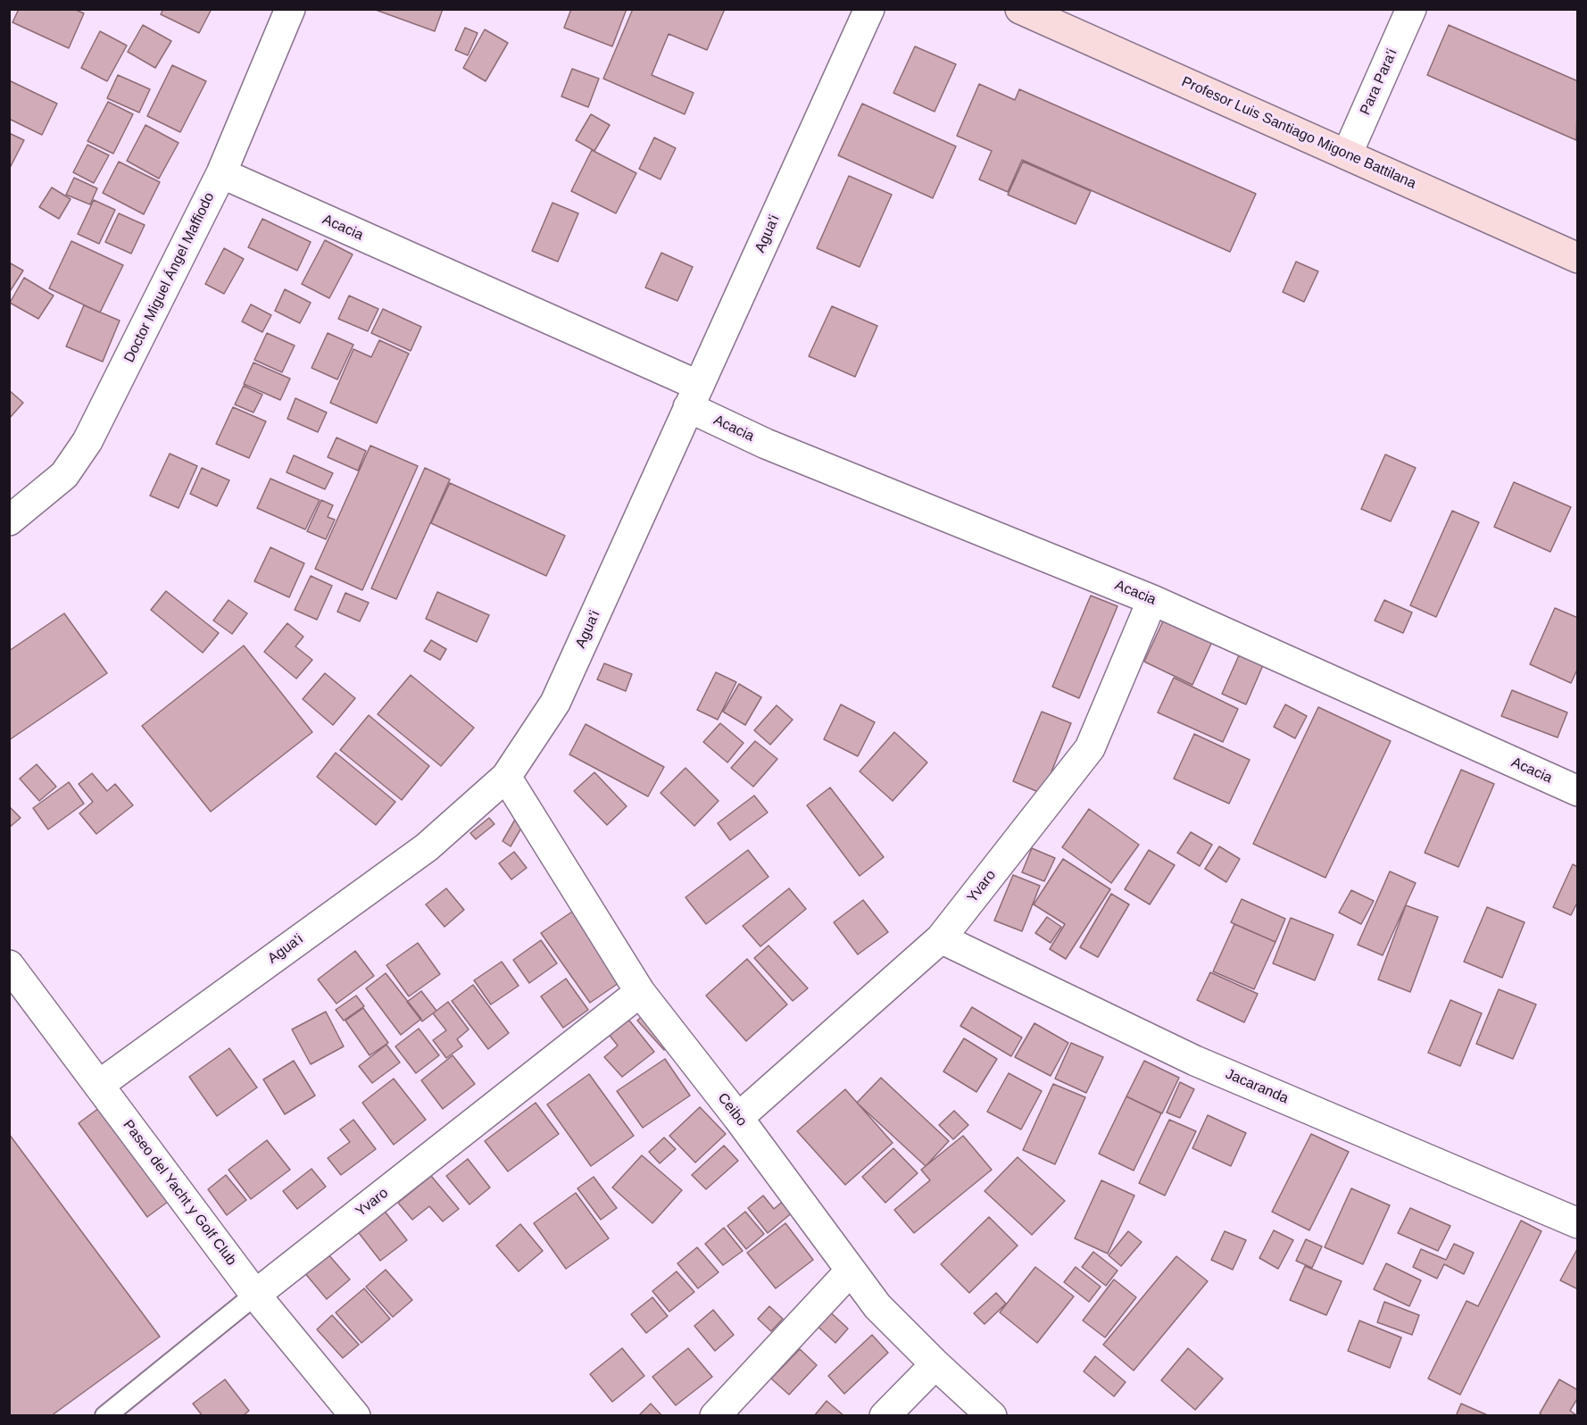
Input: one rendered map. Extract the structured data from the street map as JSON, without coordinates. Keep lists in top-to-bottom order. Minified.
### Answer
{"streets":{"main road":["Profesor Luis Santiago Migone Battilana"],"street":["Para Para'i","Acacia","Agua'i","Doctor Miguel Ángel Maffiodo","Yvaro","Jacaranda","Ceibo","Paseo del Yacht y Golf Club"]},"crossings":[["Para Para'i","Profesor Luis Santiago Migone Battilana"],["Acacia","Agua'i"],["Acacia","Doctor Miguel Ángel Maffiodo"],["Acacia","Yvaro"],["Agua'i","Ceibo"],["Agua'i","Paseo del Yacht y Golf Club"],["Yvaro","Jacaranda"],["Yvaro","Ceibo"],["Yvaro","Paseo del Yacht y Golf Club"]]}
